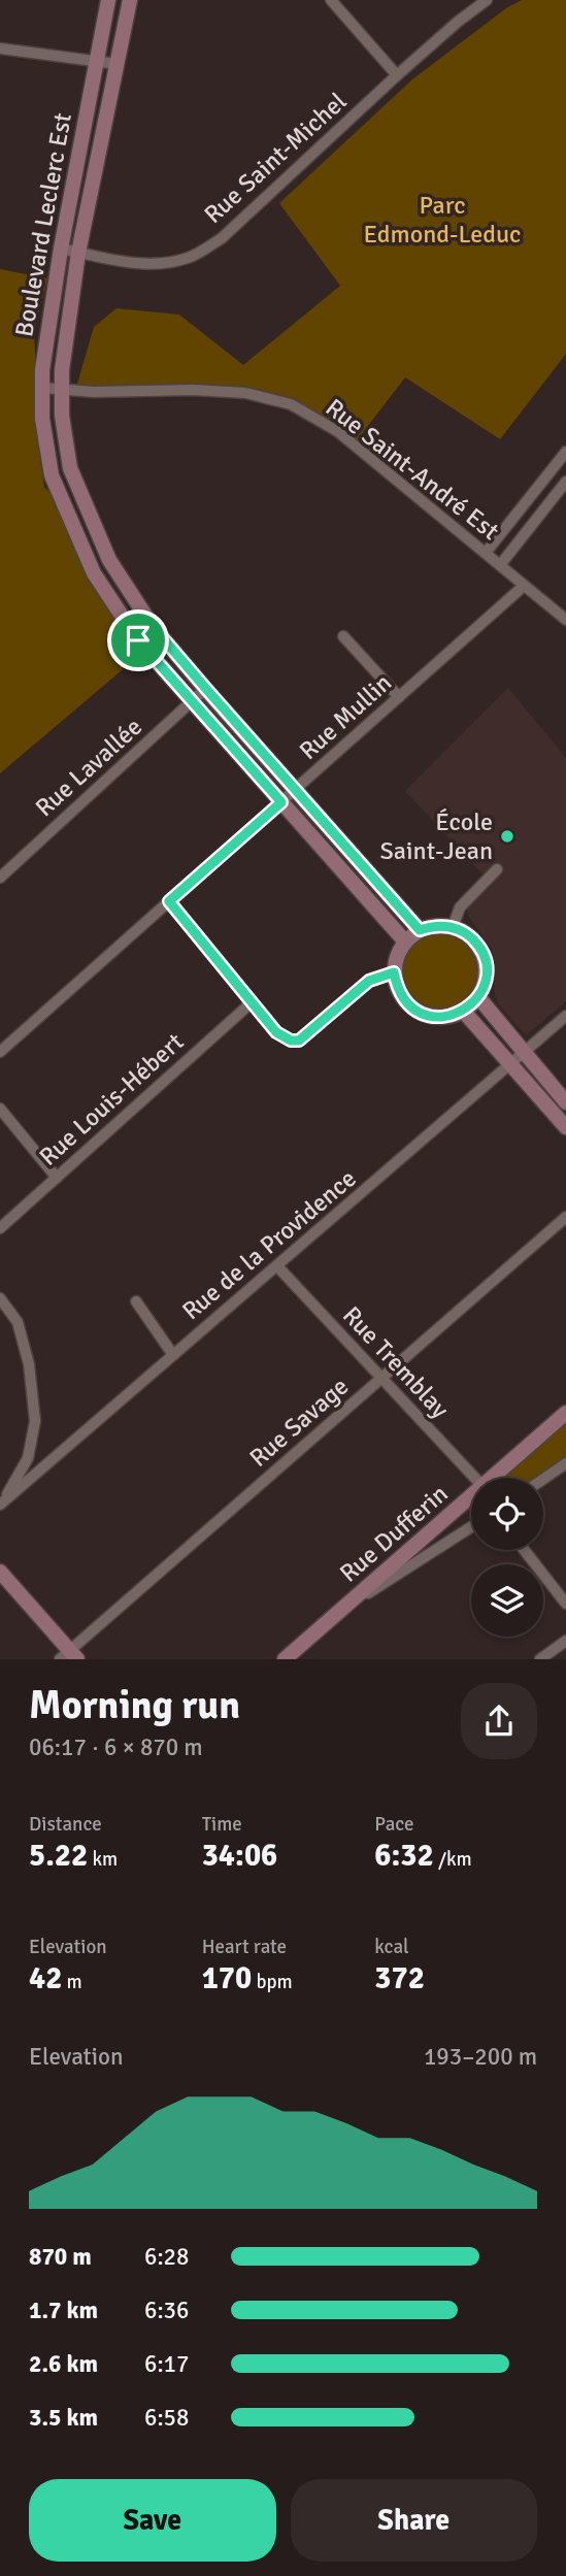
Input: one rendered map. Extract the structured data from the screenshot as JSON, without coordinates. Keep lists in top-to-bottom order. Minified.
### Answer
{"streets":{"street":["Rue Saint-Michel","Boulevard Leclerc Est","Rue Saint-André Est","Rue Mullin","Rue Lavallée","Rue Louis-Hébert","Rue de la Providence","Rue Tremblay","Rue Savage","Rue Dufferin"]},"crossings":[["Rue Saint-Michel","Boulevard Leclerc Est"],["Boulevard Leclerc Est","Rue Saint-André Est"],["Boulevard Leclerc Est","Rue Mullin"],["Boulevard Leclerc Est","Rue Lavallée"],["Rue Saint-André Est","Rue Mullin"],["Rue de la Providence","Rue Tremblay"],["Rue Tremblay","Rue Savage"]],"parks":["Parc Edmond-Leduc"],"places":["École Saint-Jean"],"page":{"heading":["Morning run","06:17 · 6 × 870 m"],"stats":[["Distance","5.22 km"],["Time","34:06"],["Pace","6:32 /km"],["Elevation","42 m"],["Heart rate","170 bpm"],["kcal","372"]],"chart":["Elevation","193–200 m"],"list":[{"name":"870 m","note":"6:28"},{"name":"1.7 km","note":"6:36"},{"name":"2.6 km","note":"6:17"},{"name":"3.5 km","note":"6:58"}],"buttons":["Save","Share"]}}
